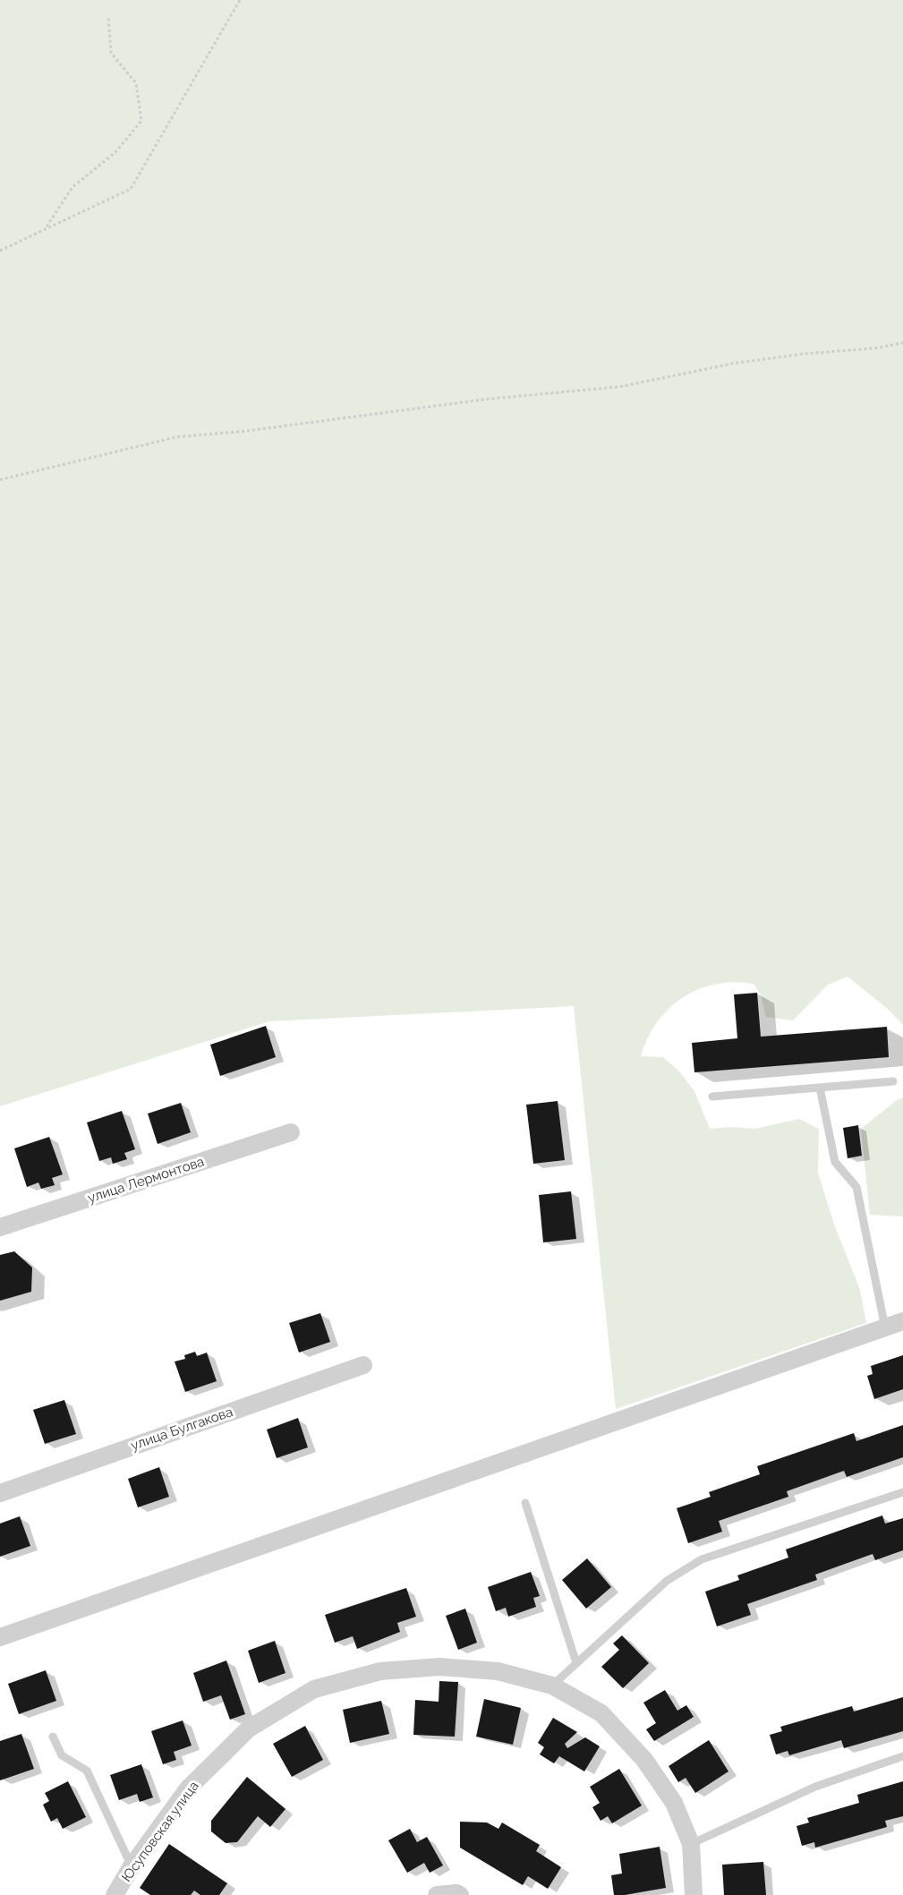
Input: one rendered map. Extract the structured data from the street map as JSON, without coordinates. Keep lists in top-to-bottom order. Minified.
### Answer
{"streets":{"street":["улица Лермонтова","улица Булгакова","Юсуповская улица"]}}
